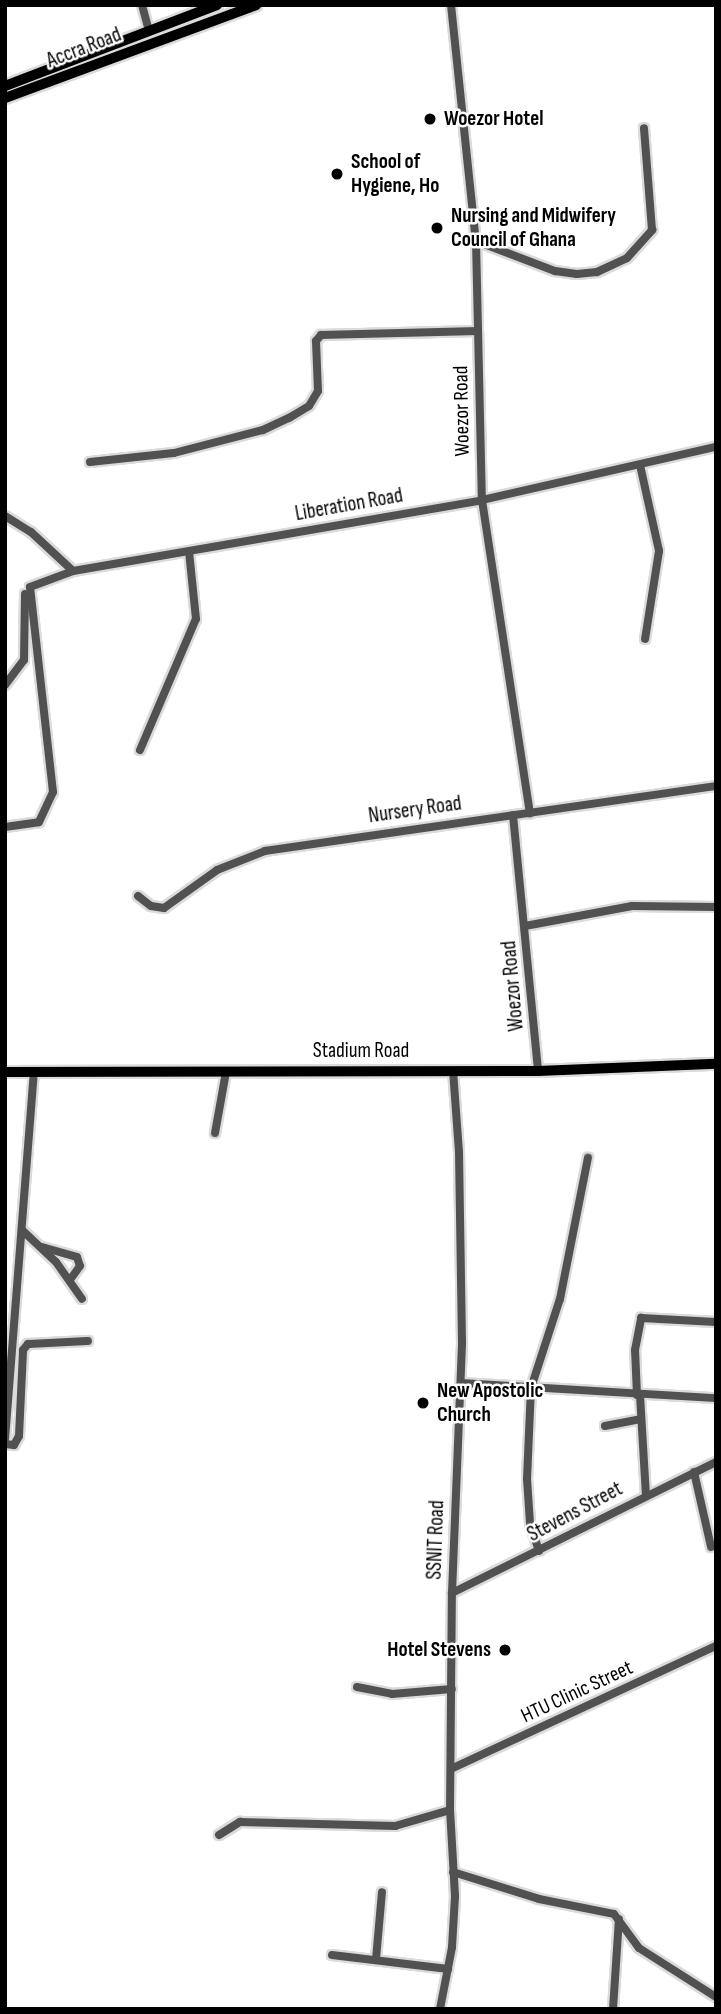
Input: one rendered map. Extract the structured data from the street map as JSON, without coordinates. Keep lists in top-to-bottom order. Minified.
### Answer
{"streets":{"main road":["Accra Road","Stadium Road"],"street":["Woezor Road","Liberation Road","Nursery Road","Stevens Street","SSNIT Road","HTU Clinic Street"]},"crossings":[["Woezor Road","Liberation Road"],["Woezor Road","Nursery Road"],["Woezor Road","Stadium Road"],["Stadium Road","SSNIT Road"],["Stevens Street","SSNIT Road"],["SSNIT Road","HTU Clinic Street"]],"places":["Woezor Hotel","School of Hygiene, Ho","Nursing and Midwifery Council of Ghana","New Apostolic Church","Hotel Stevens"]}
